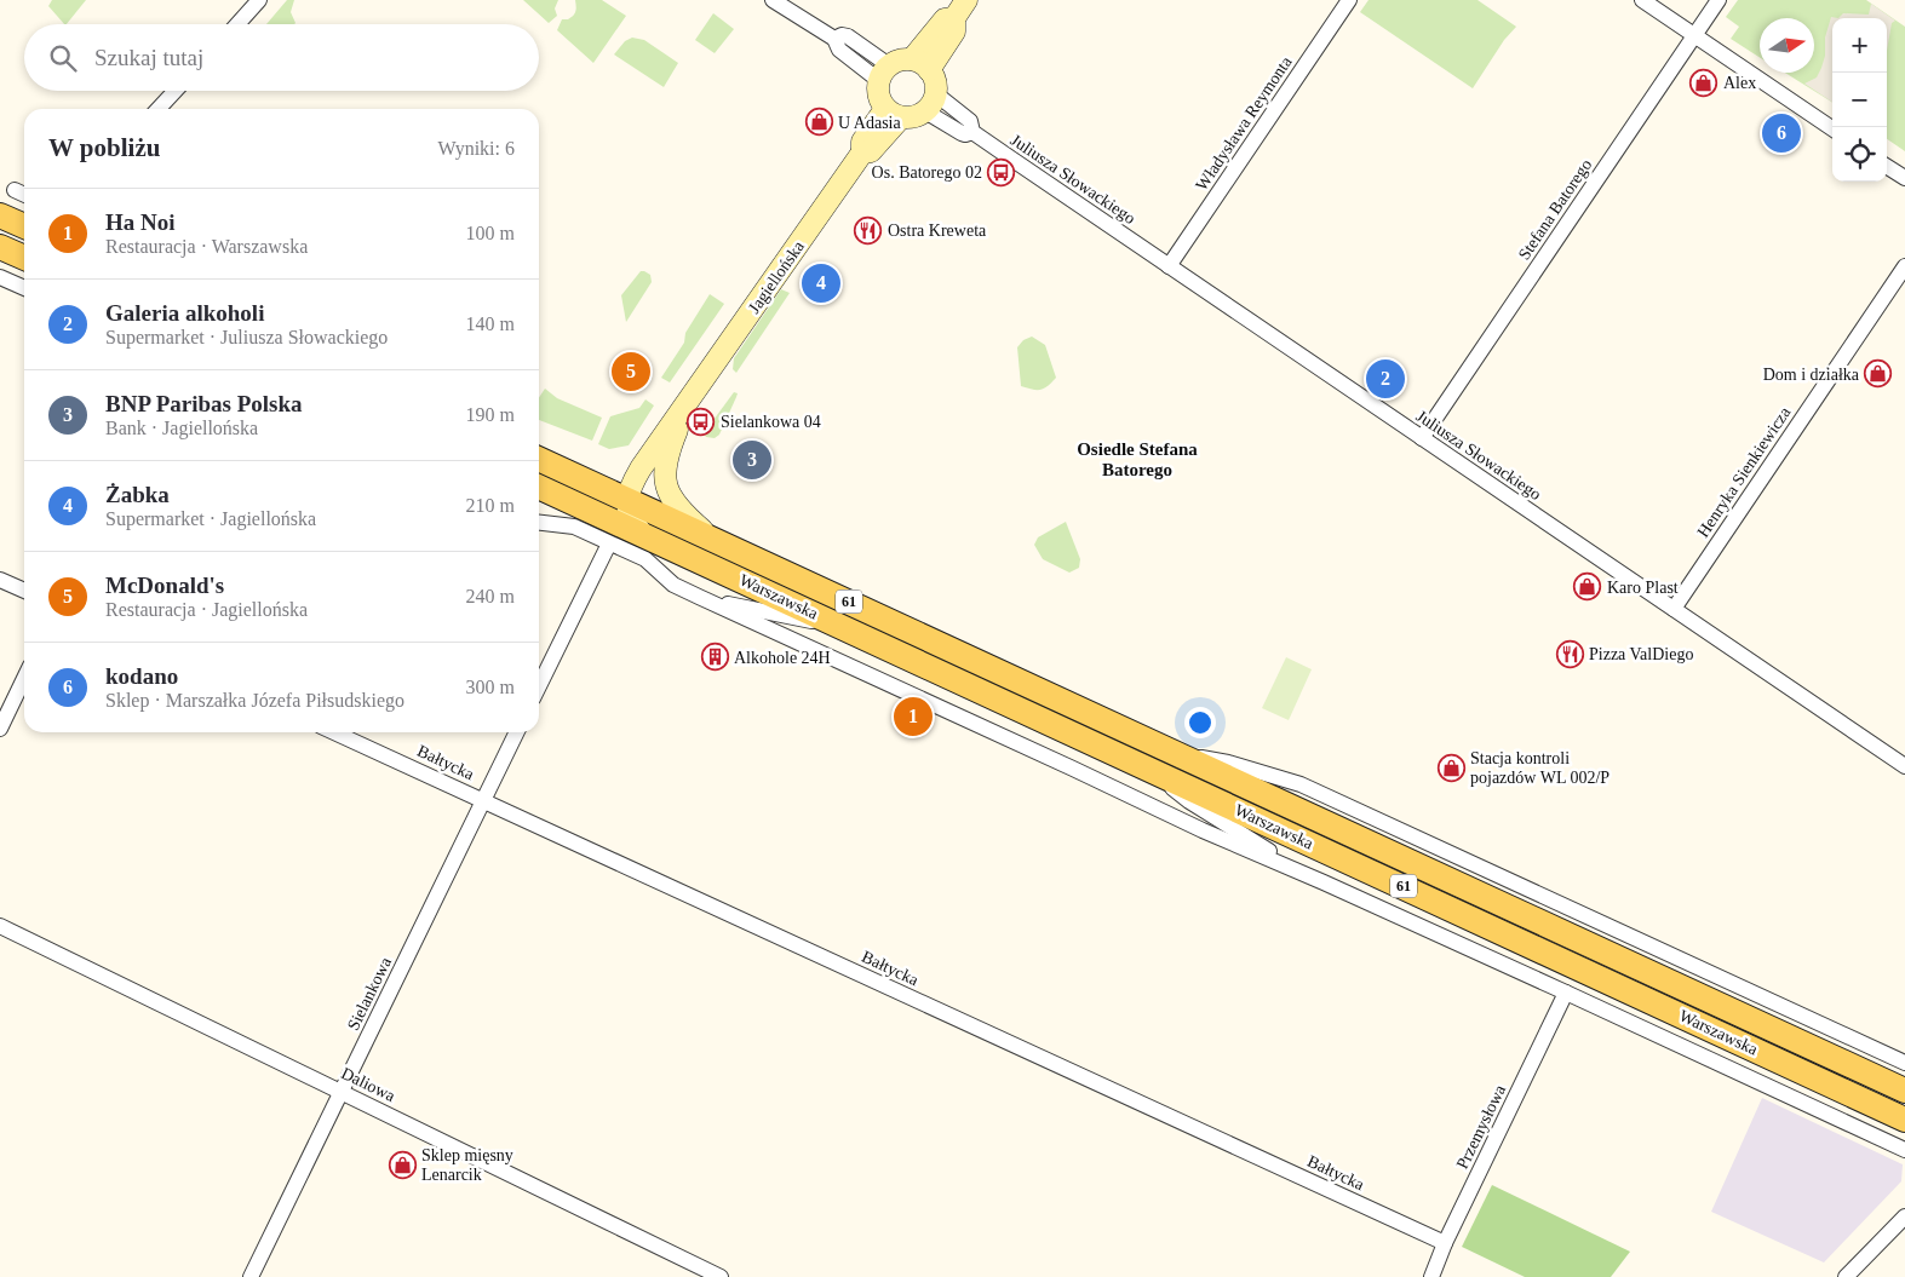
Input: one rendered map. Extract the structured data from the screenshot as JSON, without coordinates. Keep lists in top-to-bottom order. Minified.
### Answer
{"streets":{"main road":["Warszawska","61"],"street":["Władysława Reymonta","Juliusza Słowackiego","Stefana Batorego","Jagiellońska","Henryka Sienkiewicza","Bałtycka","Sielankowa","Daliowa","Przemysłowa"]},"crossings":[["Władysława Reymonta","Juliusza Słowackiego"],["Juliusza Słowackiego","Stefana Batorego"],["Juliusza Słowackiego","Jagiellońska"],["Juliusza Słowackiego","Henryka Sienkiewicza"],["Jagiellońska","Warszawska"],["Bałtycka","Sielankowa"],["Bałtycka","Przemysłowa"],["Sielankowa","Daliowa"]],"districts":["Osiedle Stefana Batorego"],"places":{"shop":["Alex","U Adasia","Dom i działka","Karo Plast","Stacja kontroli pojazdów WL 002/P","Sklep mięsny Lenarcik"],"bus stop":["Os. Batorego 02","Sielankowa 04"],"restaurant":["Ostra Kreweta","Pizza ValDiego"],"building":["Alkohole 24H"]},"north":"right","page":{"map_buttons":["+","−"],"search":"Szukaj tutaj","heading":["W pobliżu","Wyniki: 6"],"pins":["6","4","5","2","3","1"],"list":[{"mark":"1","name":"Ha Noi","note":"Restauracja · Warszawska","value":"100 m"},{"mark":"2","name":"Galeria alkoholi","note":"Supermarket · Juliusza Słowackiego","value":"140 m"},{"mark":"3","name":"BNP Paribas Polska","note":"Bank · Jagiellońska","value":"190 m"},{"mark":"4","name":"Żabka","note":"Supermarket · Jagiellońska","value":"210 m"},{"mark":"5","name":"McDonald's","note":"Restauracja · Jagiellońska","value":"240 m"},{"mark":"6","name":"kodano","note":"Sklep · Marszałka Józefa Piłsudskiego","value":"300 m"}]}}
